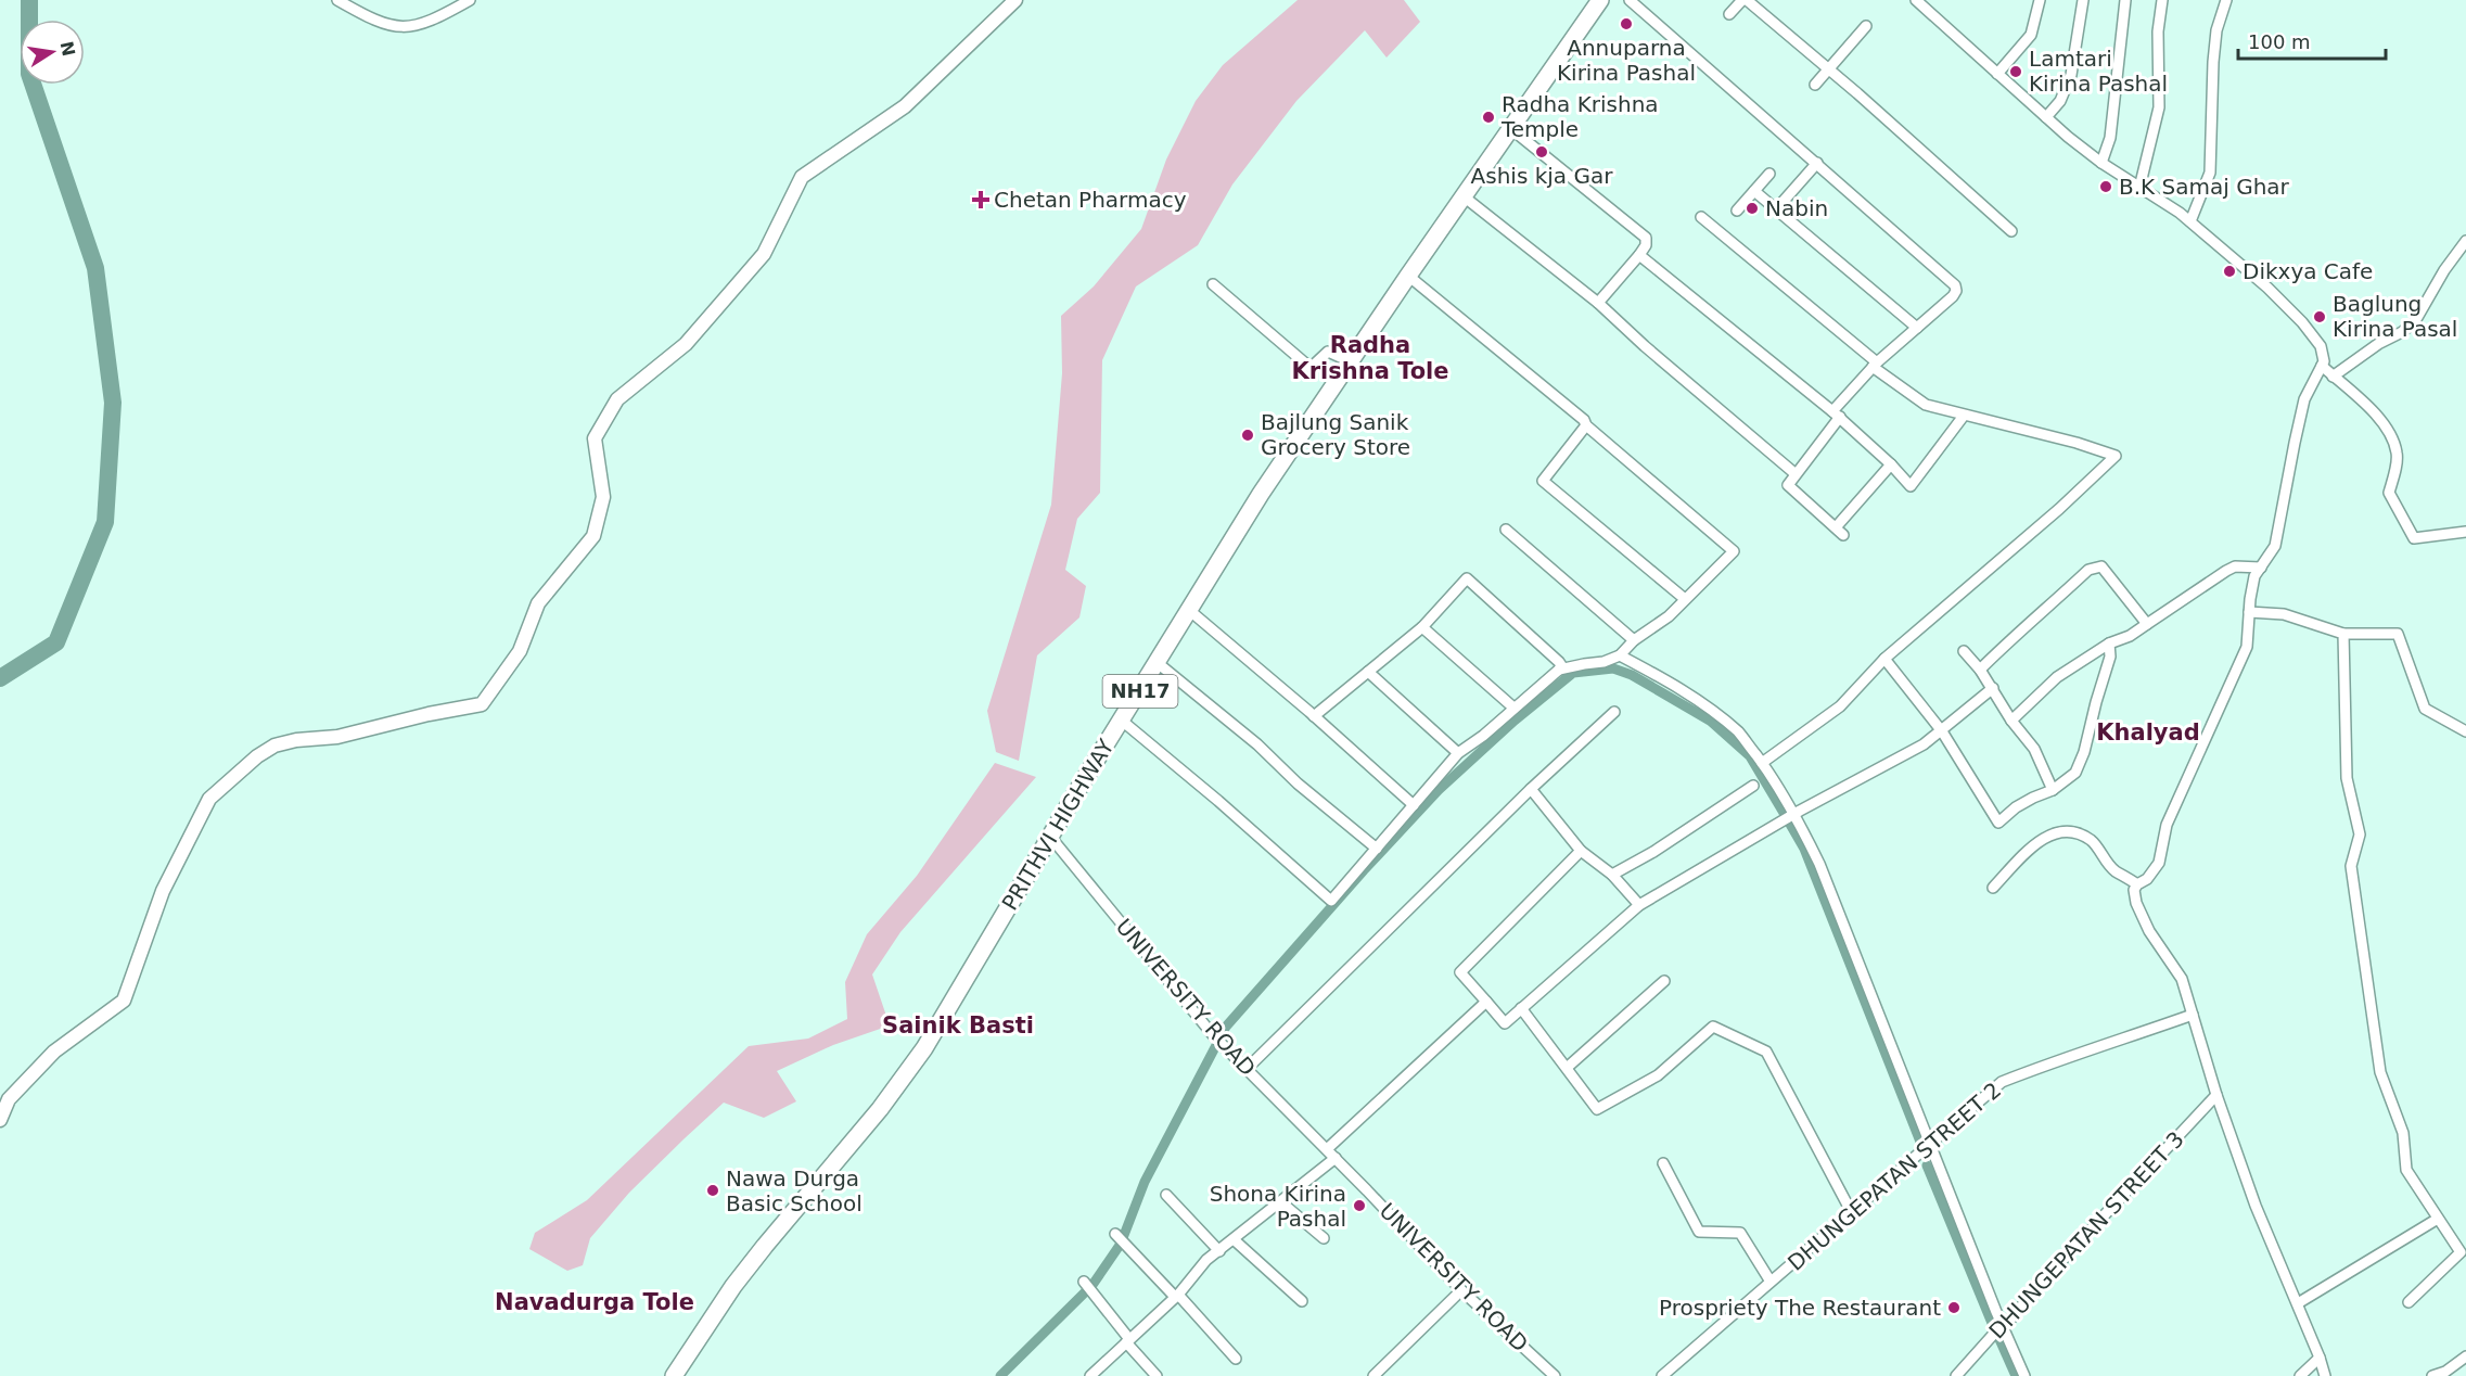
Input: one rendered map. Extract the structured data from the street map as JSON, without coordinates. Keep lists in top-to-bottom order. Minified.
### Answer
{"streets":{"highway":["NH17","PRITHVI HIGHWAY"],"street":["UNIVERSITY ROAD","DHUNGEPATAN STREET 2","DHUNGEPATAN STREET 3"]},"crossings":[["PRITHVI HIGHWAY","UNIVERSITY ROAD"]],"districts":["Radha Krishna Tole","Khalyad","Sainik Basti","Navadurga Tole"],"places":{"other":["Annuparna Kirina Pashal","Lamtari Kirina Pashal","Radha Krishna Temple","Ashis kja Gar","B.K Samaj Ghar","Nabin","Dikxya Cafe","Baglung Kirina Pasal","Bajlung Sanik Grocery Store","Nawa Durga Basic School","Shona Kirina Pashal","Prospriety The Restaurant"],"health":["Chetan Pharmacy"]},"scale_bar":"100 m","north":"right"}
